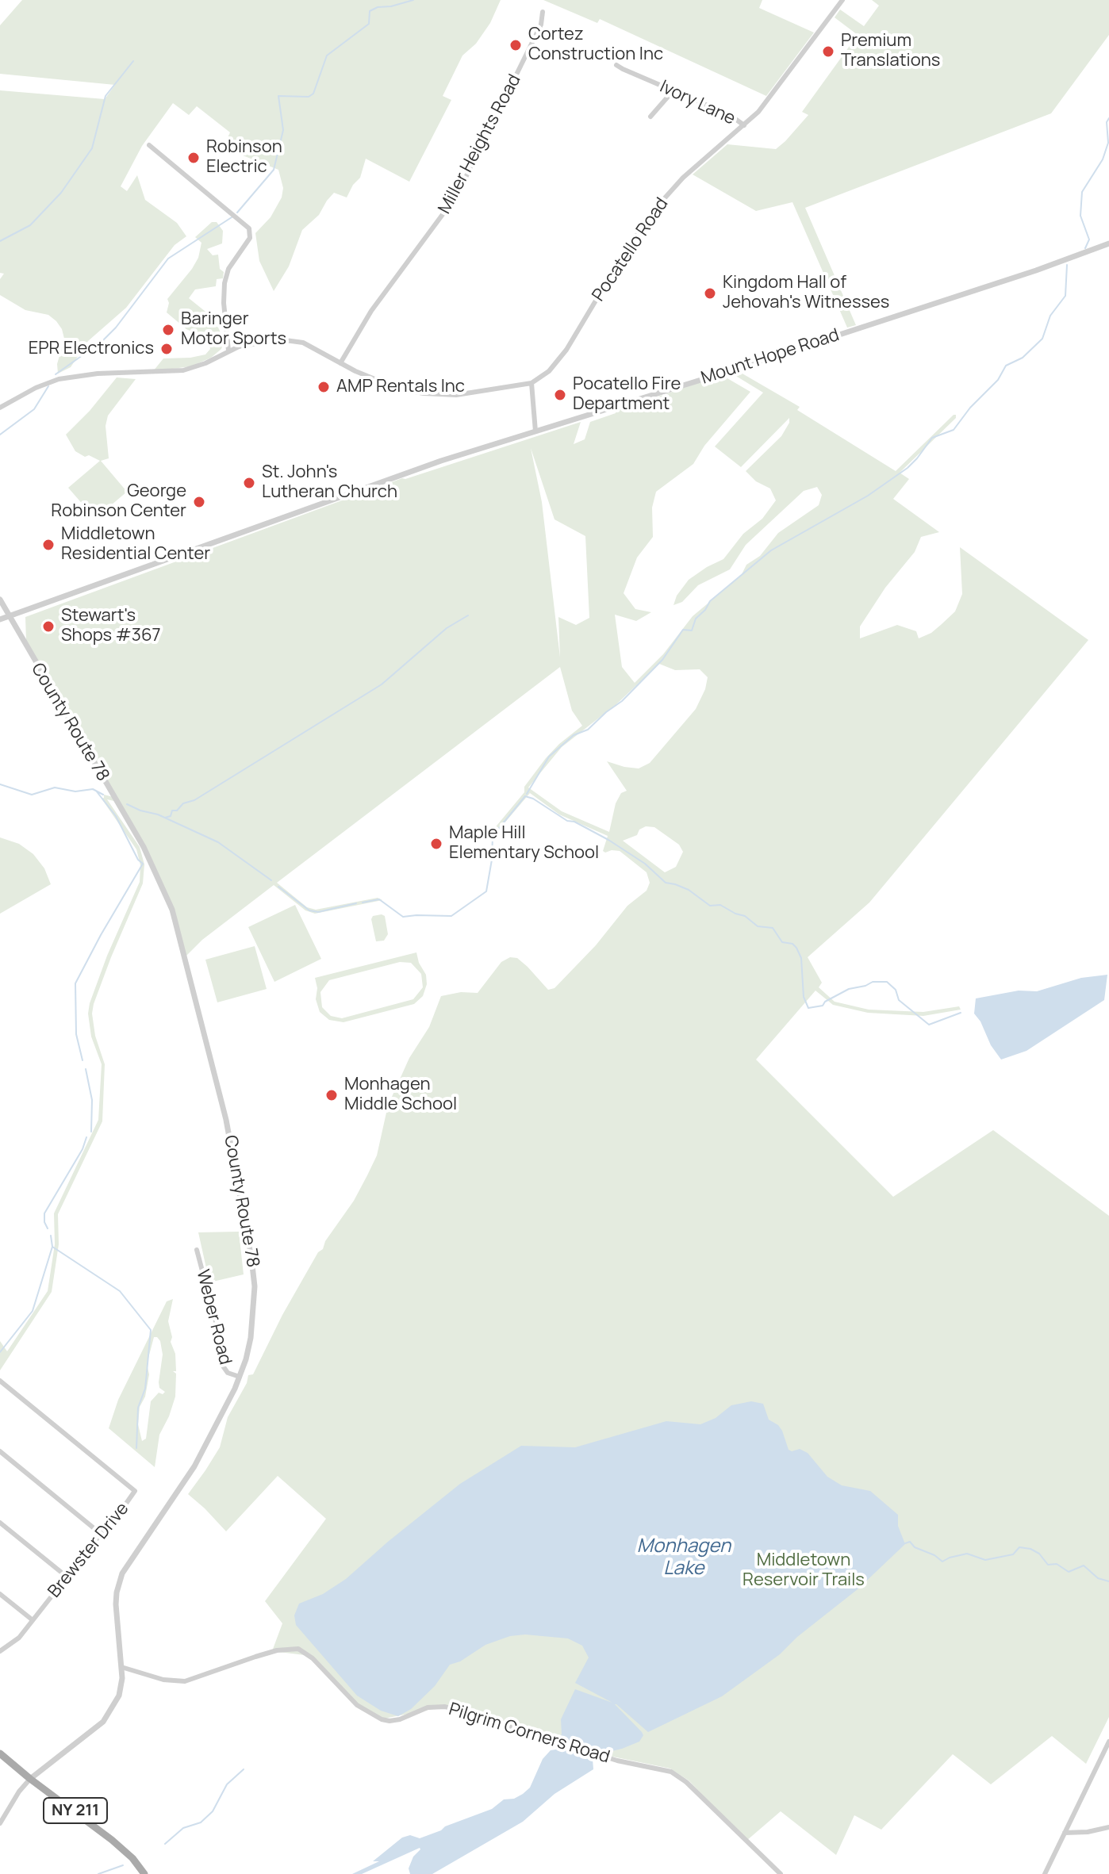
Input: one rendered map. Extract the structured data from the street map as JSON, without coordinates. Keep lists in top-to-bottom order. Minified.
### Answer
{"streets":{"main road":["NY 211"],"street":["Ivory Lane","Miller Heights Road","Pocatello Road","Mount Hope Road","County Route 78","Weber Road","Brewster Drive","Pilgrim Corners Road"]},"crossings":[["Ivory Lane","Pocatello Road"],["Mount Hope Road","County Route 78"],["County Route 78","Weber Road"],["County Route 78","Pilgrim Corners Road"],["County Route 78","NY 211"]],"water":["Monhagen Lake"],"parks":["Middletown Reservoir Trails"],"places":["Cortez Construction Inc","Premium Translations","Robinson Electric","Kingdom Hall of Jehovah's Witnesses","Baringer Motor Sports","EPR Electronics","AMP Rentals Inc","Pocatello Fire Department","St. John's Lutheran Church","George Robinson Center","Middletown Residential Center","Stewart's Shops #367","Maple Hill Elementary School","Monhagen Middle School"]}
